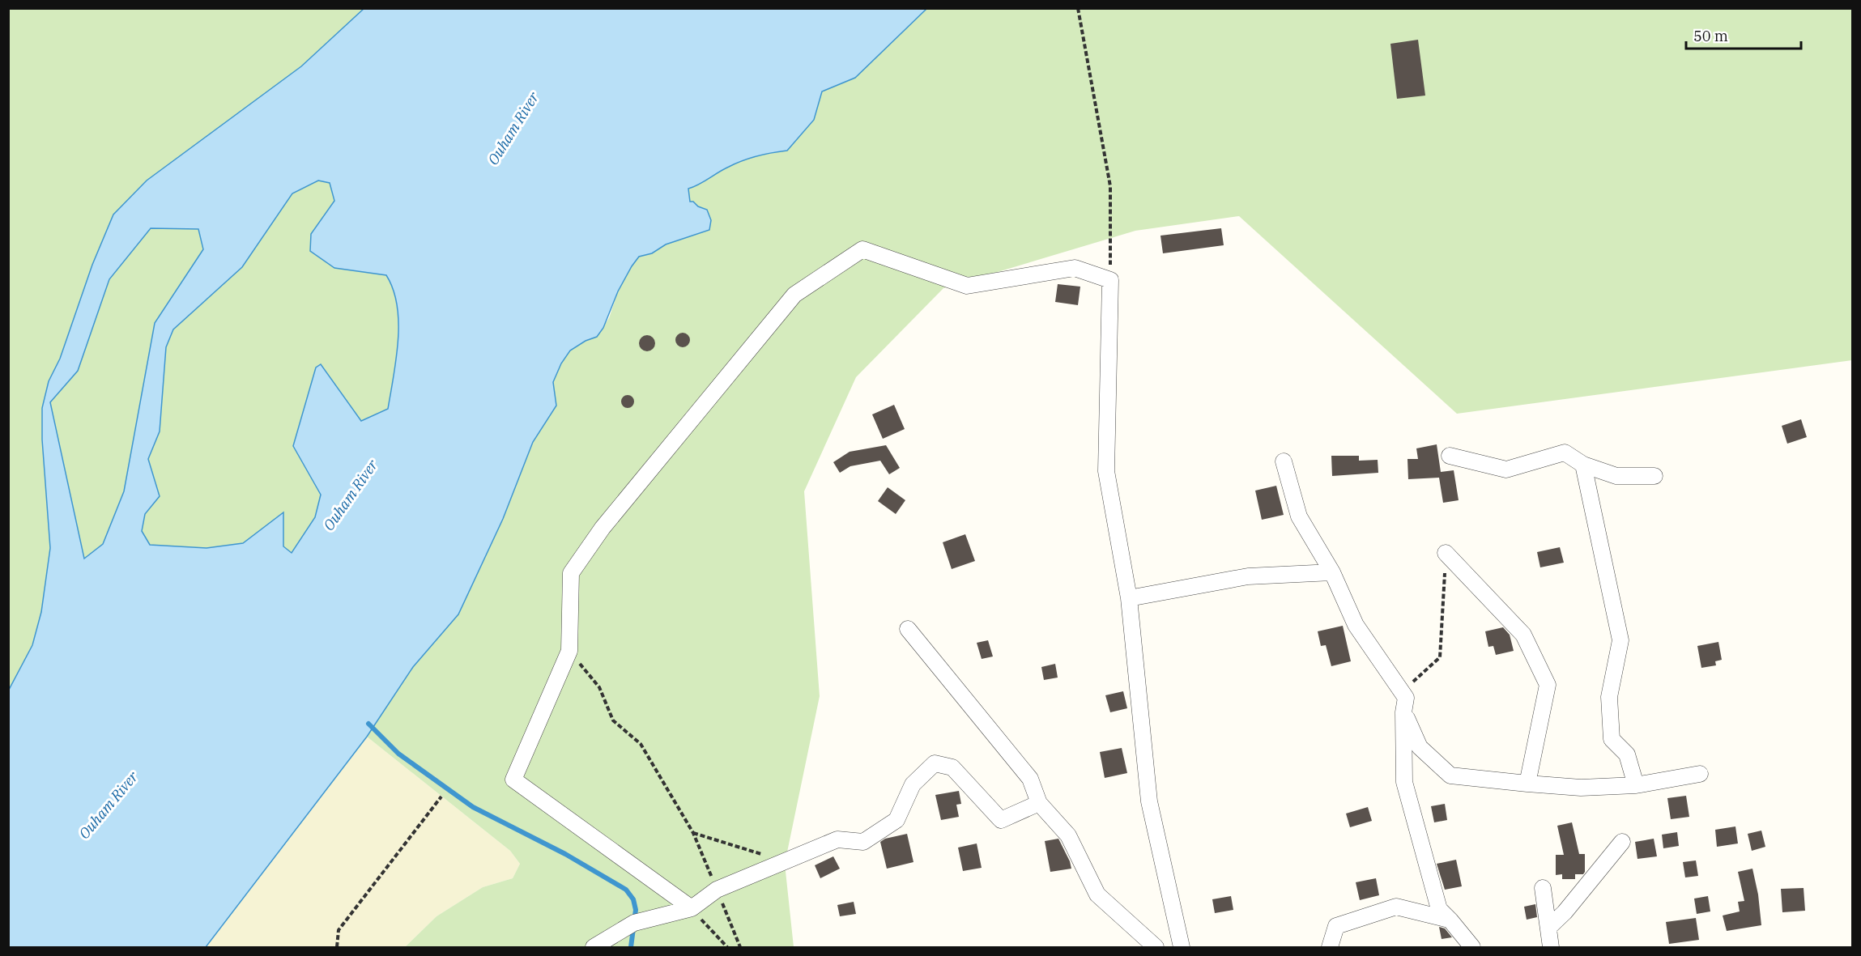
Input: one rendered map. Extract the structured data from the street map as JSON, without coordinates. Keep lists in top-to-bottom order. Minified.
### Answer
{"water":["Ouham River"],"scale_bar":"50 m"}
